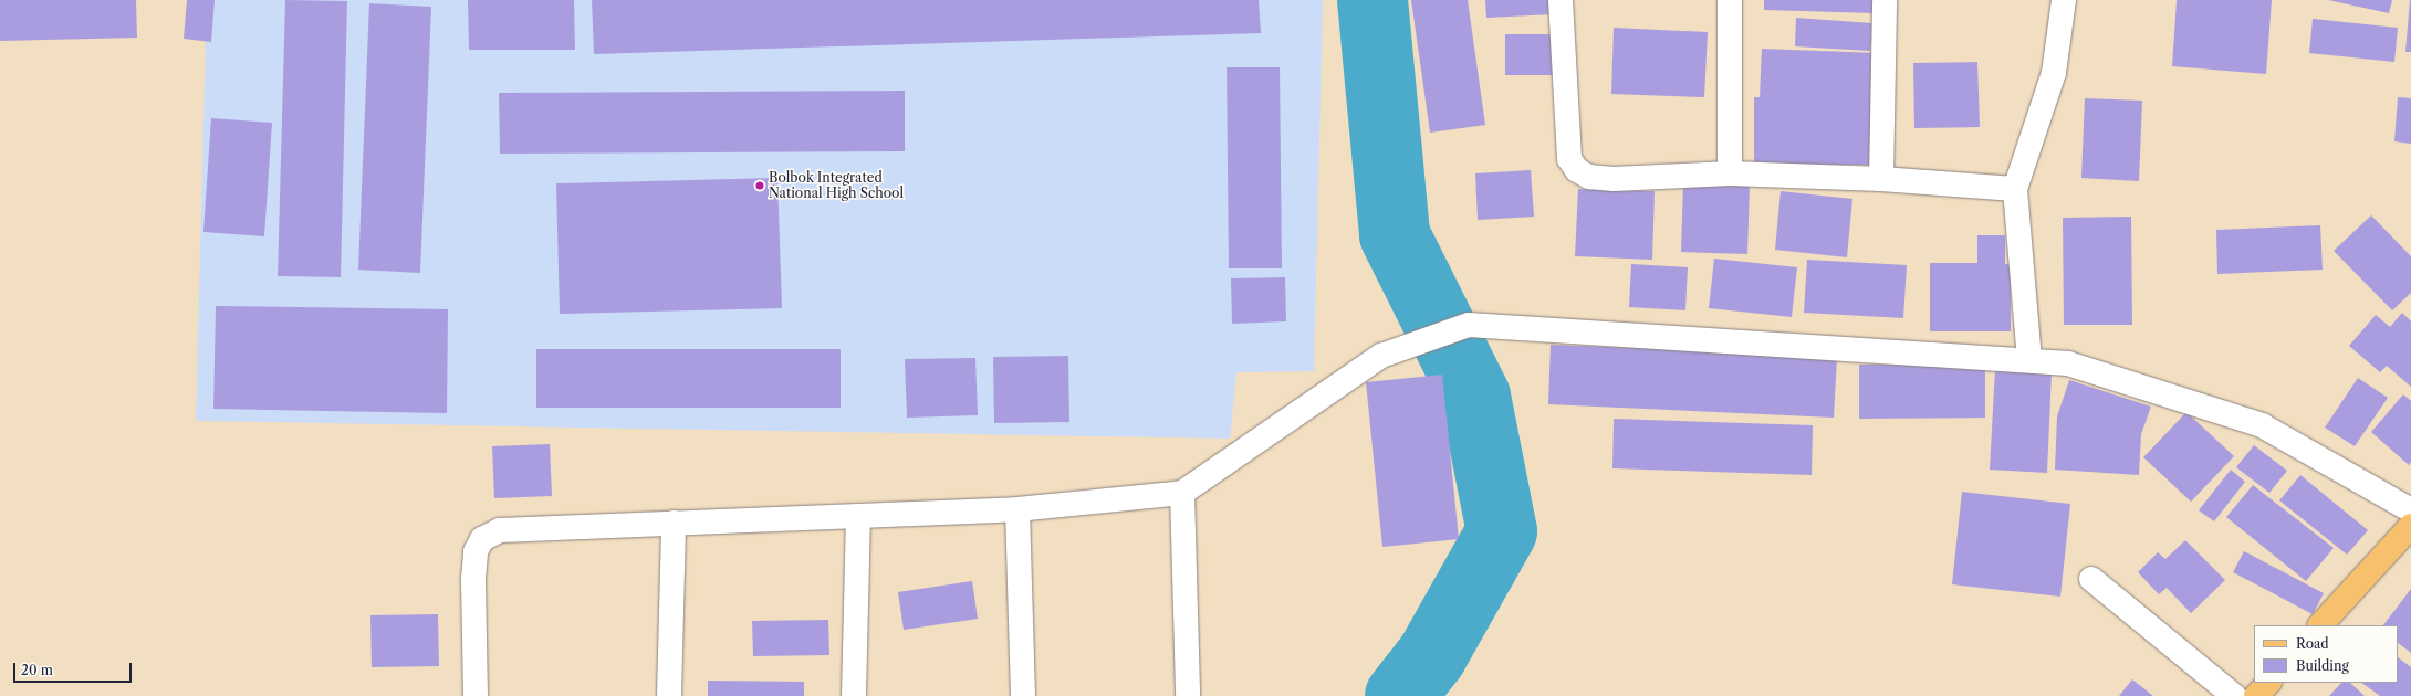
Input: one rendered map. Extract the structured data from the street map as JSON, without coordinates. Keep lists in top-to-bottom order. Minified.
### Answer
{"places":["Bolbok Integrated National High School"],"legend":["Road","Building"],"scale_bar":"20 m"}
